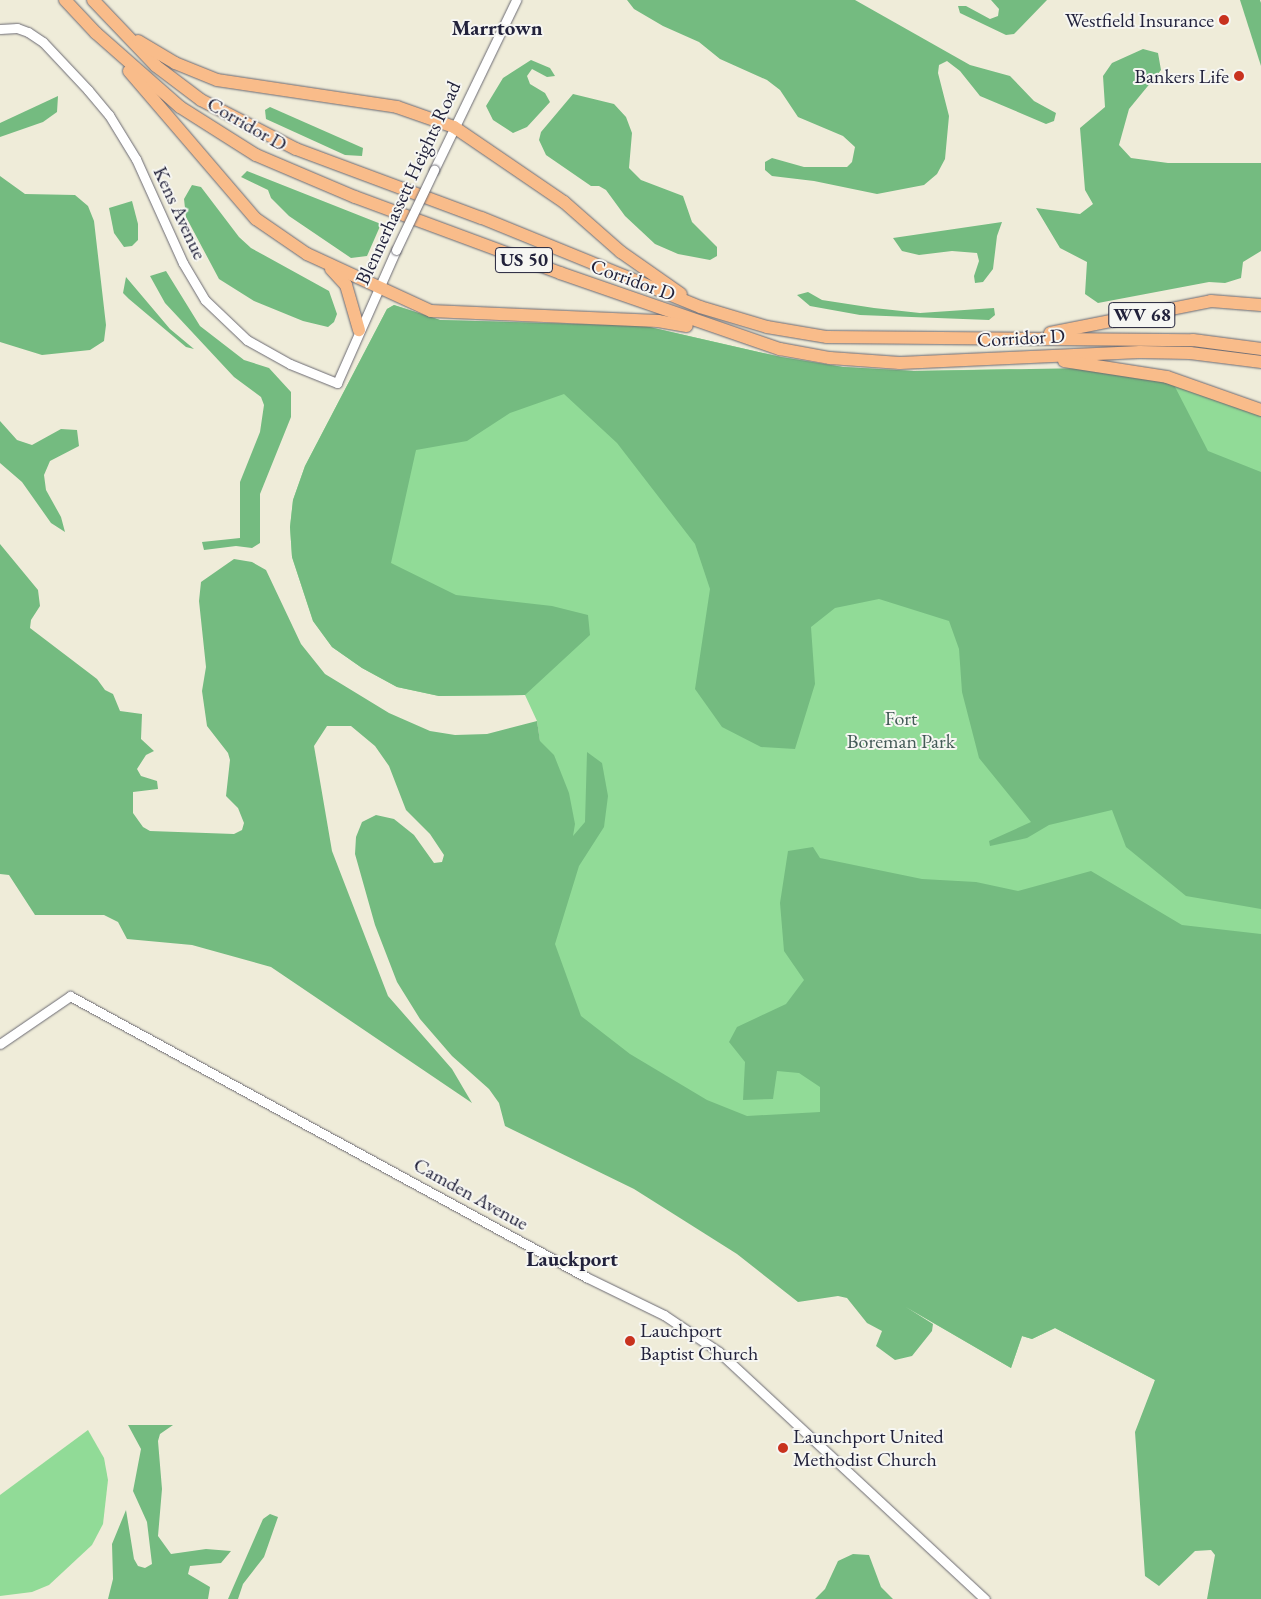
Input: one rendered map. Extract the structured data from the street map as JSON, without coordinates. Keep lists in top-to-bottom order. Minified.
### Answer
{"streets":{"highway":["Corridor D","US 50","WV 68"],"street":["Blennerhassett Heights Road","Kens Avenue","Camden Avenue"]},"crossings":[["Corridor D","WV 68"],["Blennerhassett Heights Road","Kens Avenue"]],"districts":["Marrtown","Lauckport"],"parks":["Fort Boreman Park"],"places":["Westfield Insurance","Bankers Life","Lauchport Baptist Church","Launchport United Methodist Church"]}
